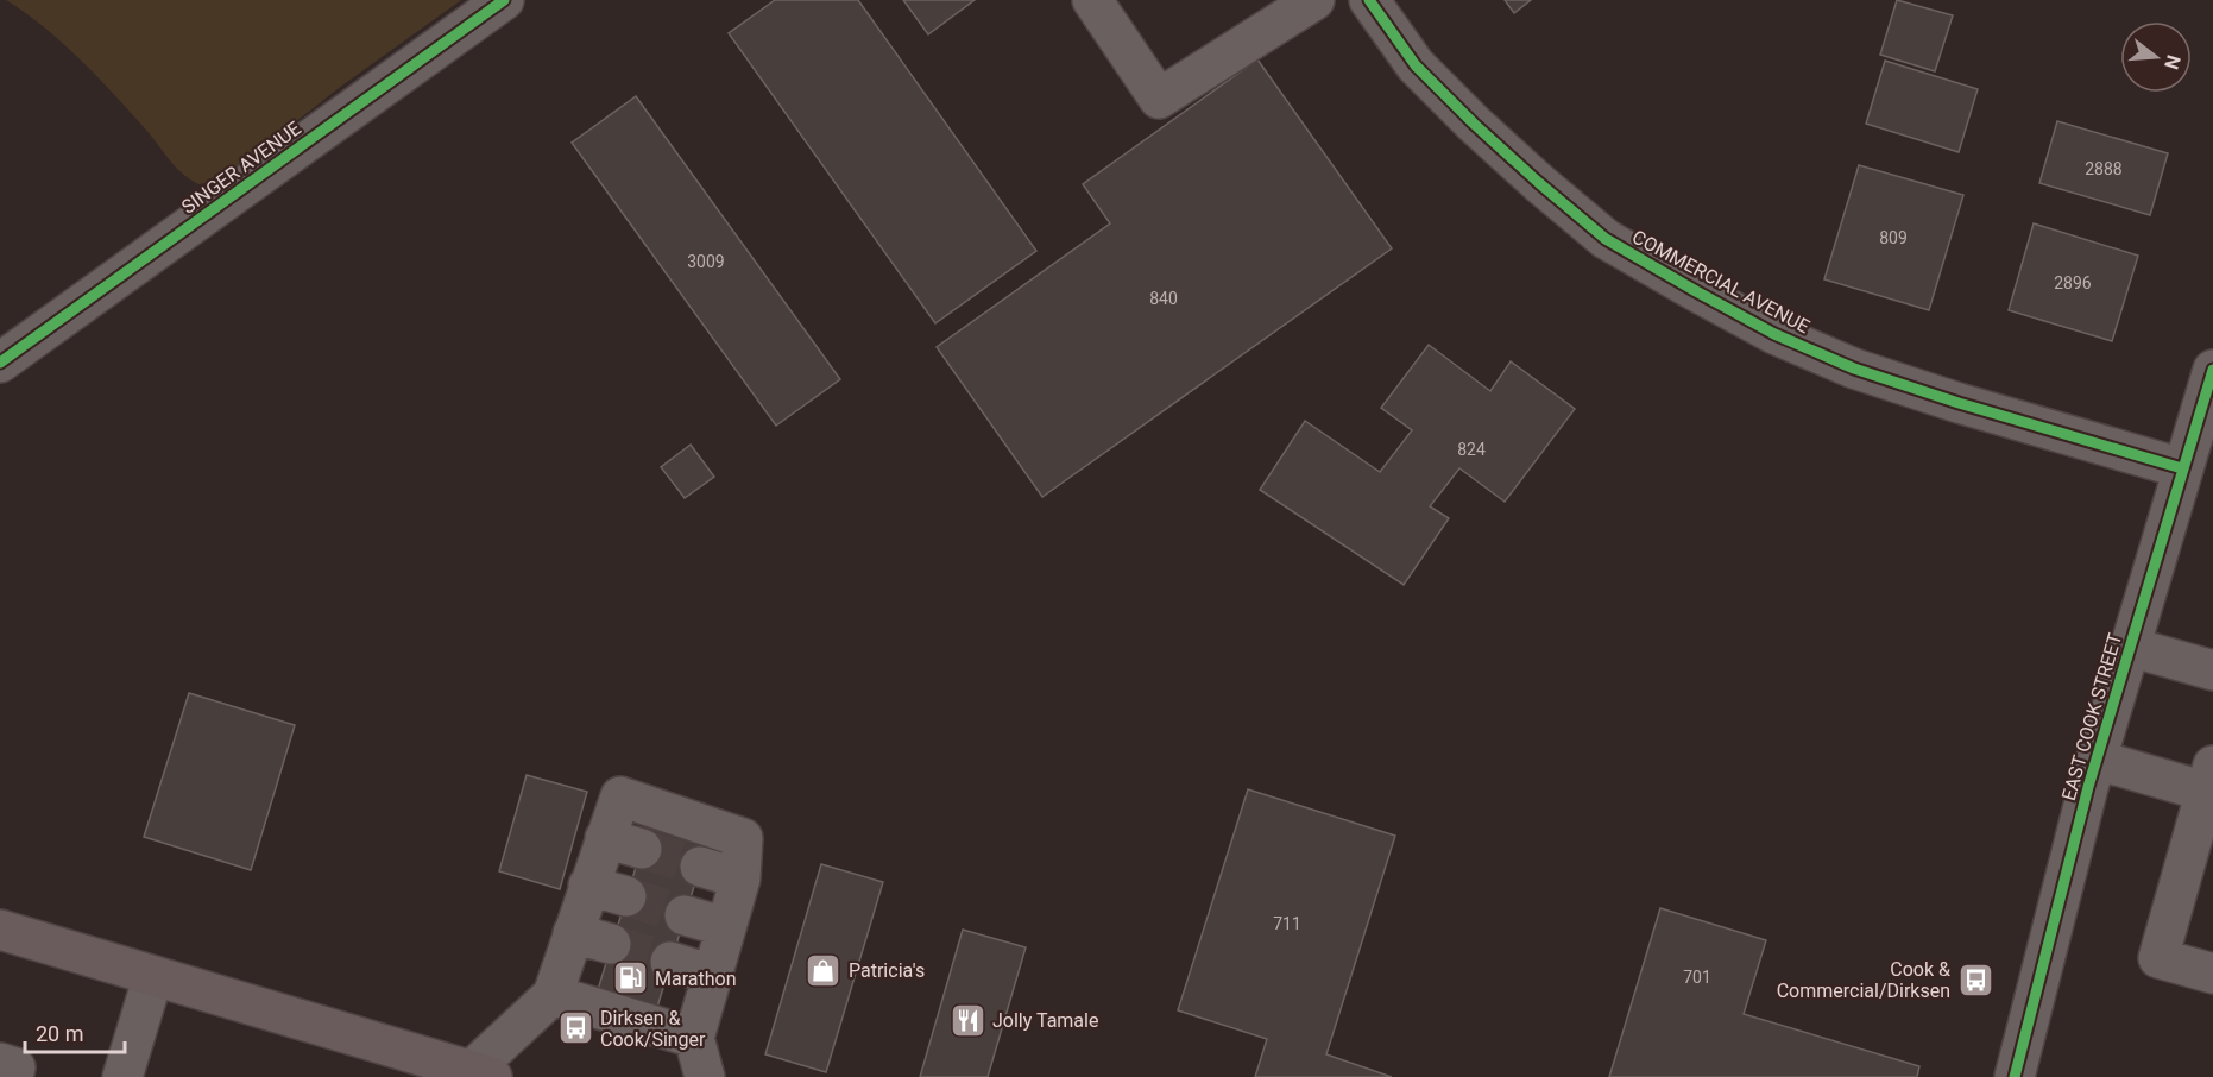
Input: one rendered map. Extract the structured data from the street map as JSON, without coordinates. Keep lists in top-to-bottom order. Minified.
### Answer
{"streets":{"street":["SINGER AVENUE","COMMERCIAL AVENUE","EAST COOK STREET"]},"crossings":[["COMMERCIAL AVENUE","EAST COOK STREET"]],"places":{"shop":["Patricia's"],"fuel station":["Marathon"],"bus stop":["Cook & Commercial/Dirksen","Dirksen & Cook/Singer"],"restaurant":["Jolly Tamale"]},"house_numbers":["2888","809","3009","2896","840","824","711","701"],"scale_bar":"20 m","north":"right"}
